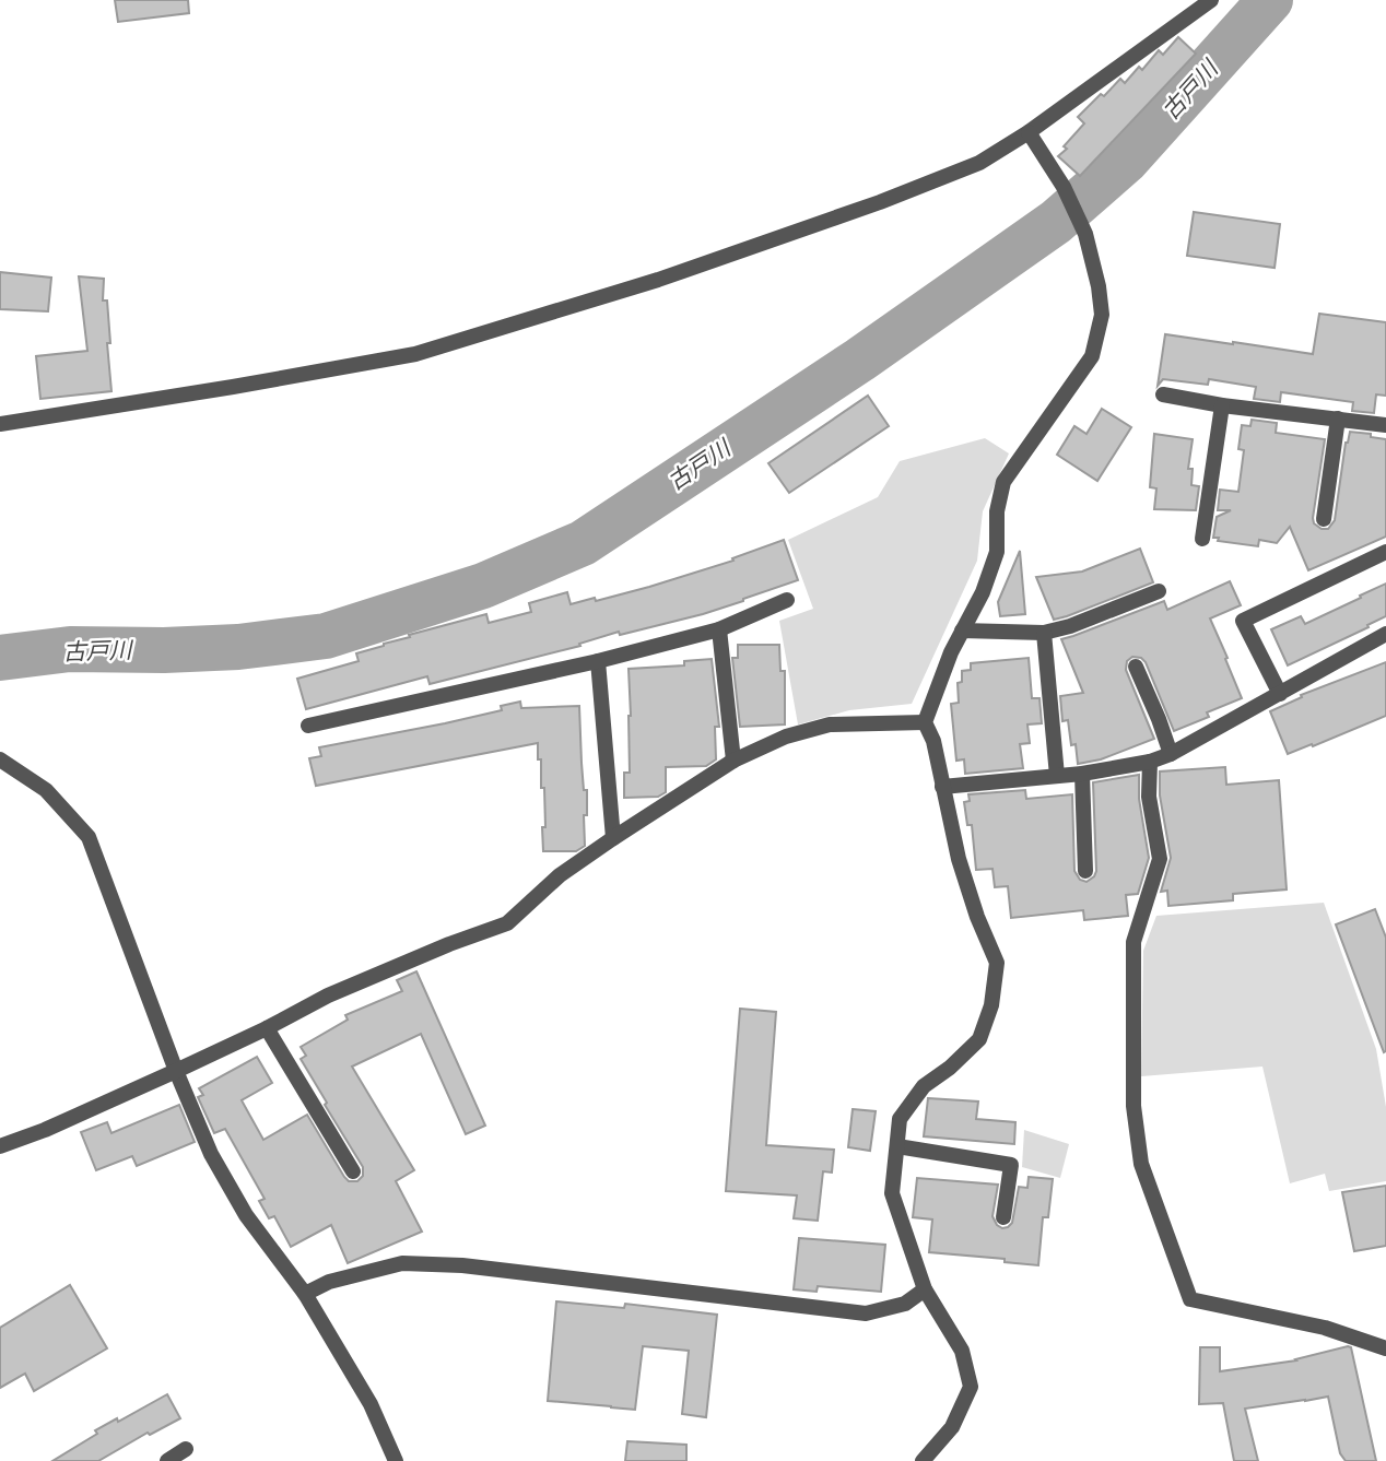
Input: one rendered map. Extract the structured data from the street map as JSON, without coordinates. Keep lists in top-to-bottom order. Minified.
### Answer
{"water":["古戸川"]}
